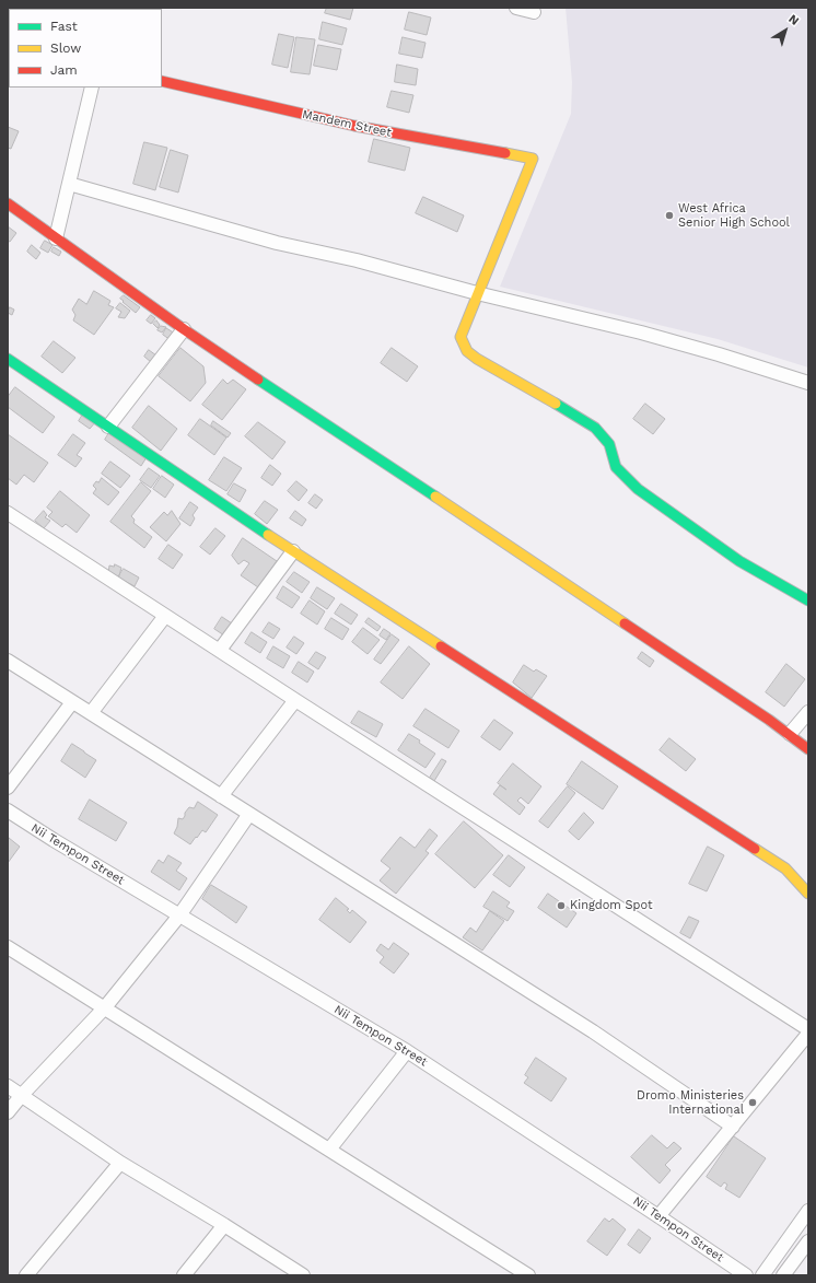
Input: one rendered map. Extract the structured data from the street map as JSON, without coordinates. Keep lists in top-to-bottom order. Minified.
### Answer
{"streets":{"street":["Mandem Street","Nii Tempon Street"]},"places":["West Africa Senior High School","Kingdom Spot","Dromo Ministeries International"],"legend":["Fast","Slow","Jam"],"north":"top right"}
